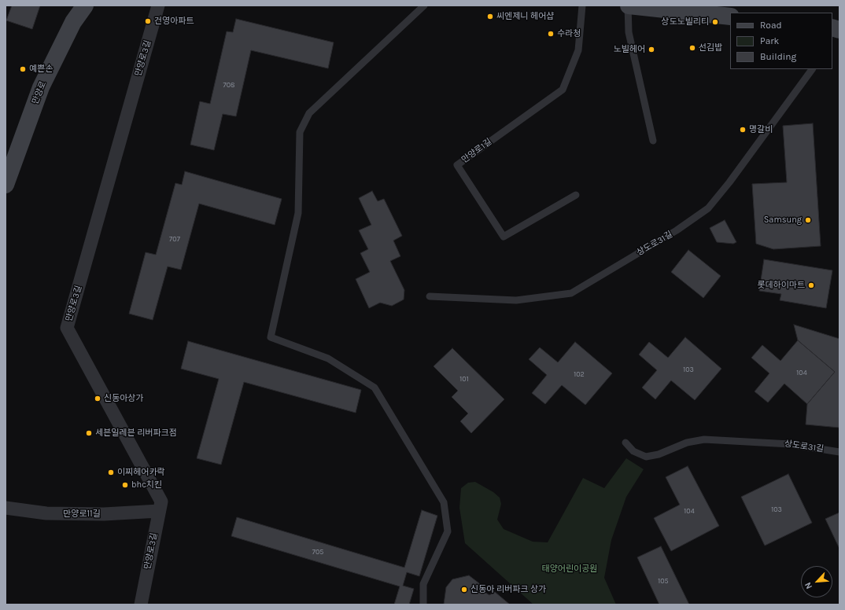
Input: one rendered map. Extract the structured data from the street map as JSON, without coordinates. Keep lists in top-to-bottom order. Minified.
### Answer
{"streets":{"street":["만양로3길","만양로","만양로11길"],"lane":["만양로1길","상도로31길"]},"crossings":[["만양로3길","만양로11길"]],"parks":["태양어린이공원"],"places":["씨엔제니 헤어샵","건영아파트","상도노빌리티","수라청","선김밥","노빌헤어","예쁜손","명갈비","Samsung","롯데하이마트","신동아상가","세븐일레븐 리버파크점","이찌헤어카락","bhc치킨","신동아 리버파크 상가"],"house_numbers":["708","707","103","104","102","101","103","104","705","105"],"legend":["Road","Park","Building"],"north":"bottom left"}
